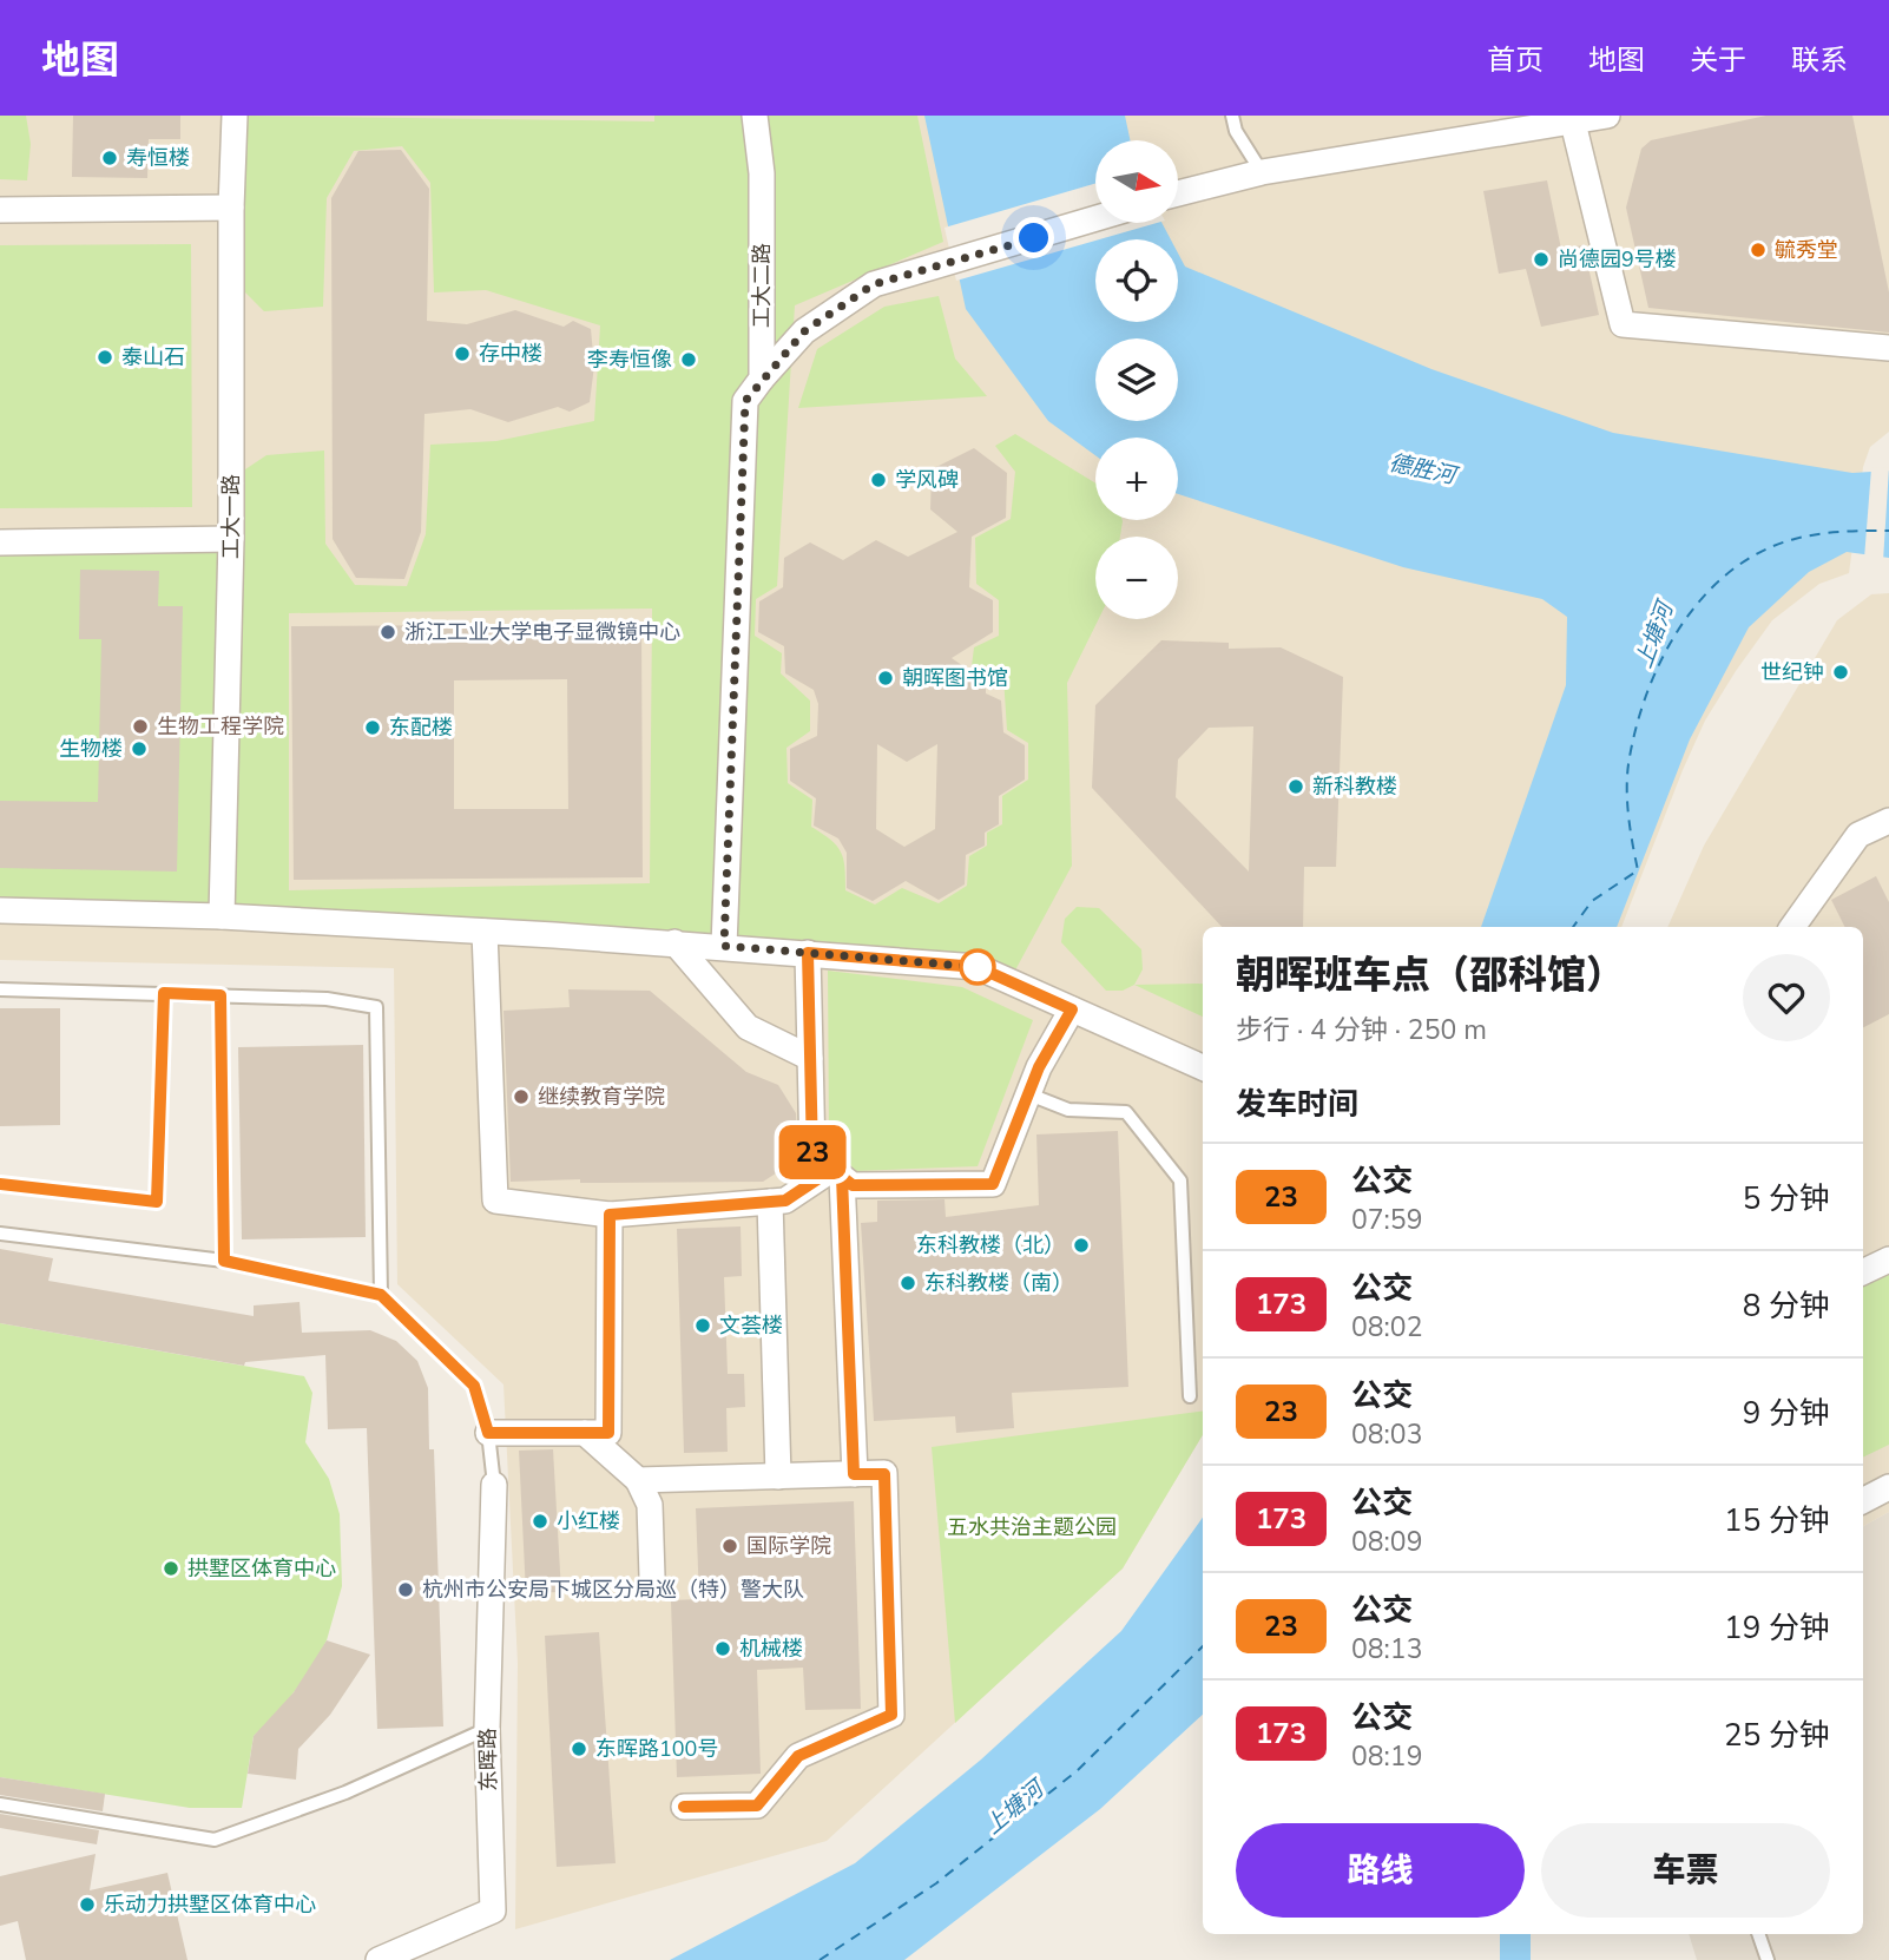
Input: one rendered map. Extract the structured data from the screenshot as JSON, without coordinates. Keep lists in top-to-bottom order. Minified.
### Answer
{"streets":{"street":["工大二路","工大一路","东晖路"]},"water":["德胜河","上塘河"],"parks":["五水共治主题公园"],"places":["寿恒楼","毓秀堂","尚德园9号楼","存中楼","泰山石","李寿恒像","学风碑","浙江工业大学电子显微镜中心","世纪钟","朝晖图书馆","生物工程学院","东配楼","生物楼","新科教楼","继续教育学院","东科教楼（北）","东科教楼（南）","文荟楼","小红楼","国际学院","拱墅区体育中心","杭州市公安局下城区分局巡（特）警大队","机械楼","东晖路100号","乐动力拱墅区体育中心"],"lines":["bus line 23"],"north":"right","page":{"header":"地图","nav":["首页","地图","关于","联系"],"on_map":"23","map_buttons":["+","−"],"heading":[["朝晖班车点（邵科馆）","步行 · 4 分钟 · 250 m"],"发车时间"],"list":[{"mark":"23","name":"公交","note":"07:59","value":"5 分钟"},{"mark":"173","name":"公交","note":"08:02","value":"8 分钟"},{"mark":"23","name":"公交","note":"08:03","value":"9 分钟"},{"mark":"173","name":"公交","note":"08:09","value":"15 分钟"},{"mark":"23","name":"公交","note":"08:13","value":"19 分钟"},{"mark":"173","name":"公交","note":"08:19","value":"25 分钟"}],"buttons":["路线","车票"]}}
